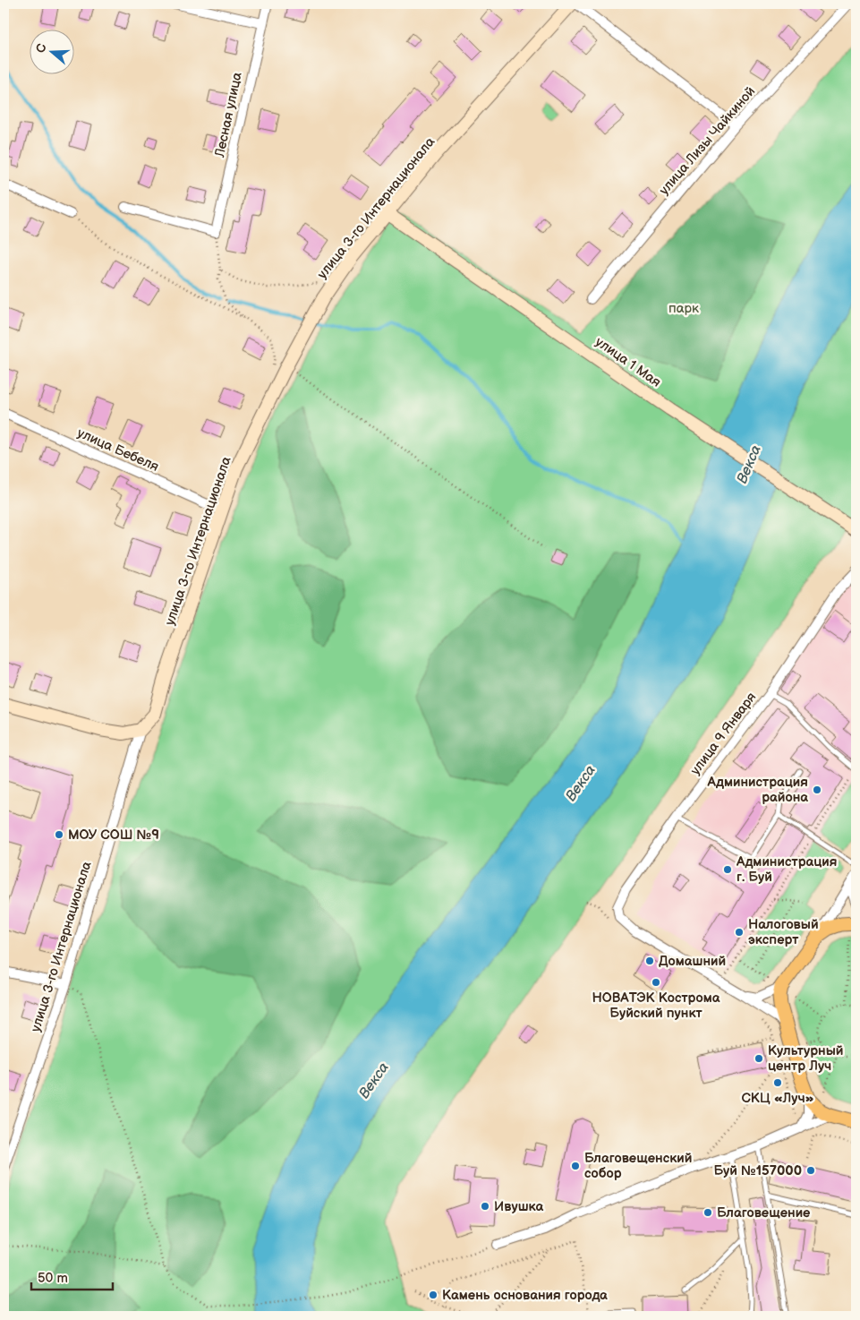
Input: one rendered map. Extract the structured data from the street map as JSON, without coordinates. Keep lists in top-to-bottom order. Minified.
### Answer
{"streets":{"main road":["улица 3-го Интернационала","улица 1 Мая"],"street":["Лесная улица","улица Лизы Чайкиной","улица Бебеля","улица 9 Января"]},"crossings":[["улица 3-го Интернационала","улица 1 Мая"],["улица 3-го Интернационала","улица Бебеля"]],"water":["Векса"],"parks":["парк"],"places":["Администрация района","МОУ СОШ №9","Администрация г. Буй","Налоговый эксперт","Домашний","НОВАТЭК Кострома Буйский пункт","Культурный центр Луч","СКЦ «Луч»","Благовещенский собор","Буй №157000","Ивушка","Благовещение","Камень основания города"],"scale_bar":"50 m","north":"left"}
